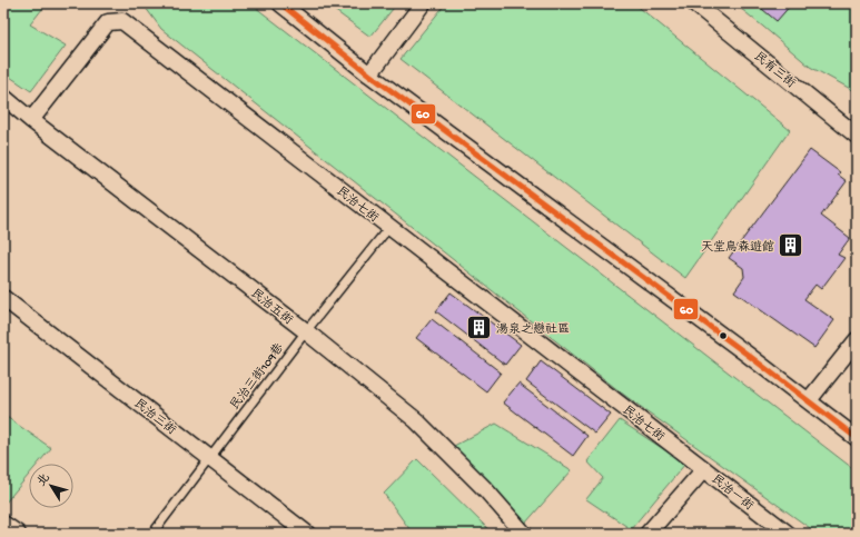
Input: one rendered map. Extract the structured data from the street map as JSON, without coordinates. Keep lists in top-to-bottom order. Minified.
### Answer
{"streets":{"street":["民有三街","民治七街","民治五街","民治三街","民治一街"],"lane":["民治三街109巷"]},"crossings":[["民治七街","民治五街"],["民治七街","民治三街109巷"],["民治七街","民治一街"],["民治五街","民治三街109巷"],["民治三街109巷","民治三街"]],"places":{"building":["天堂鳥森遊館","湯泉之戀社區"]},"lines":["transit line 60"],"north":"top left"}
